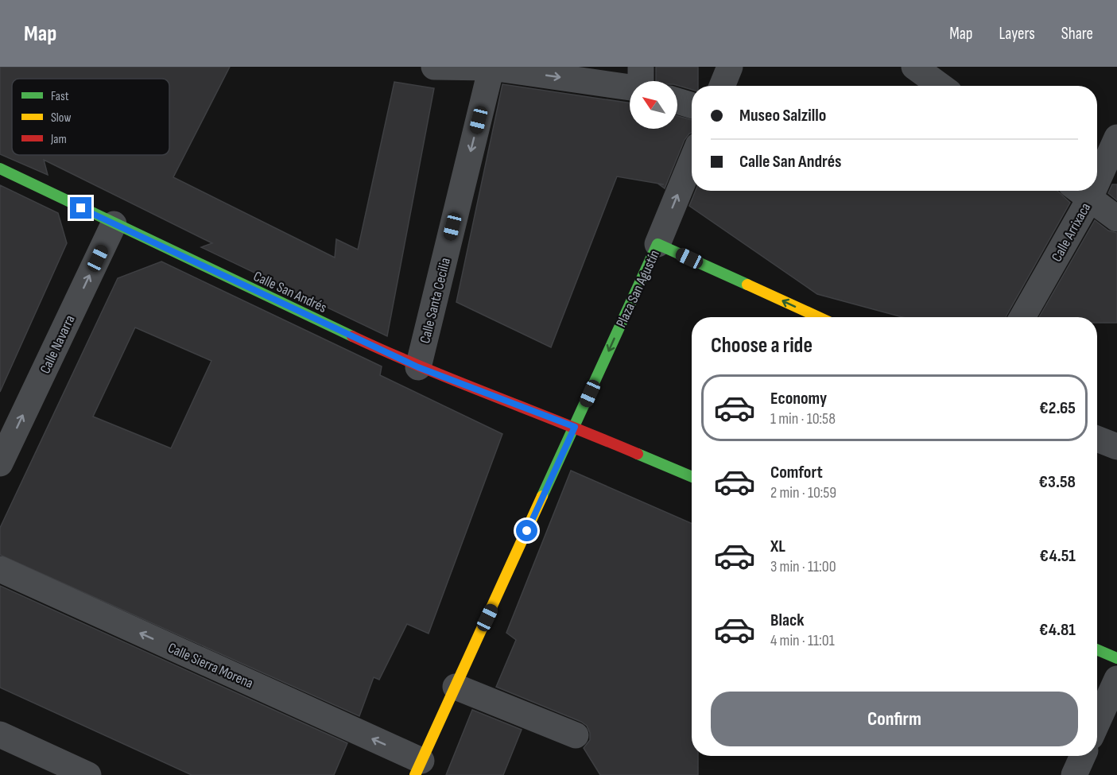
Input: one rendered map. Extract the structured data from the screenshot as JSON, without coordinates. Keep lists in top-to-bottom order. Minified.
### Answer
{"streets":{"main road":["Plaza San Agustín","Calle San Andrés"],"street":["Calle Arrixaca","Calle Santa Cecilia","Calle Navarra","Calle Sierra Morena"]},"crossings":[["Plaza San Agustín","Calle San Andrés"],["Plaza San Agustín","Calle Sierra Morena"],["Calle San Andrés","Calle Santa Cecilia"],["Calle San Andrés","Calle Navarra"]],"one_way":["Calle Santa Cecilia","Calle Navarra","Calle Sierra Morena"],"legend":["Fast","Slow","Jam"],"north":"top left","page":{"header":"Map","nav":["Map","Layers","Share"],"banner":["Museo Salzillo","Calle San Andrés"],"heading":"Choose a ride","list":[{"name":"Economy","note":"1 min · 10:58","value":"€2.65"},{"name":"Comfort","note":"2 min · 10:59","value":"€3.58"},{"name":"XL","note":"3 min · 11:00","value":"€4.51"},{"name":"Black","note":"4 min · 11:01","value":"€4.81"}],"buttons":"Confirm"}}
